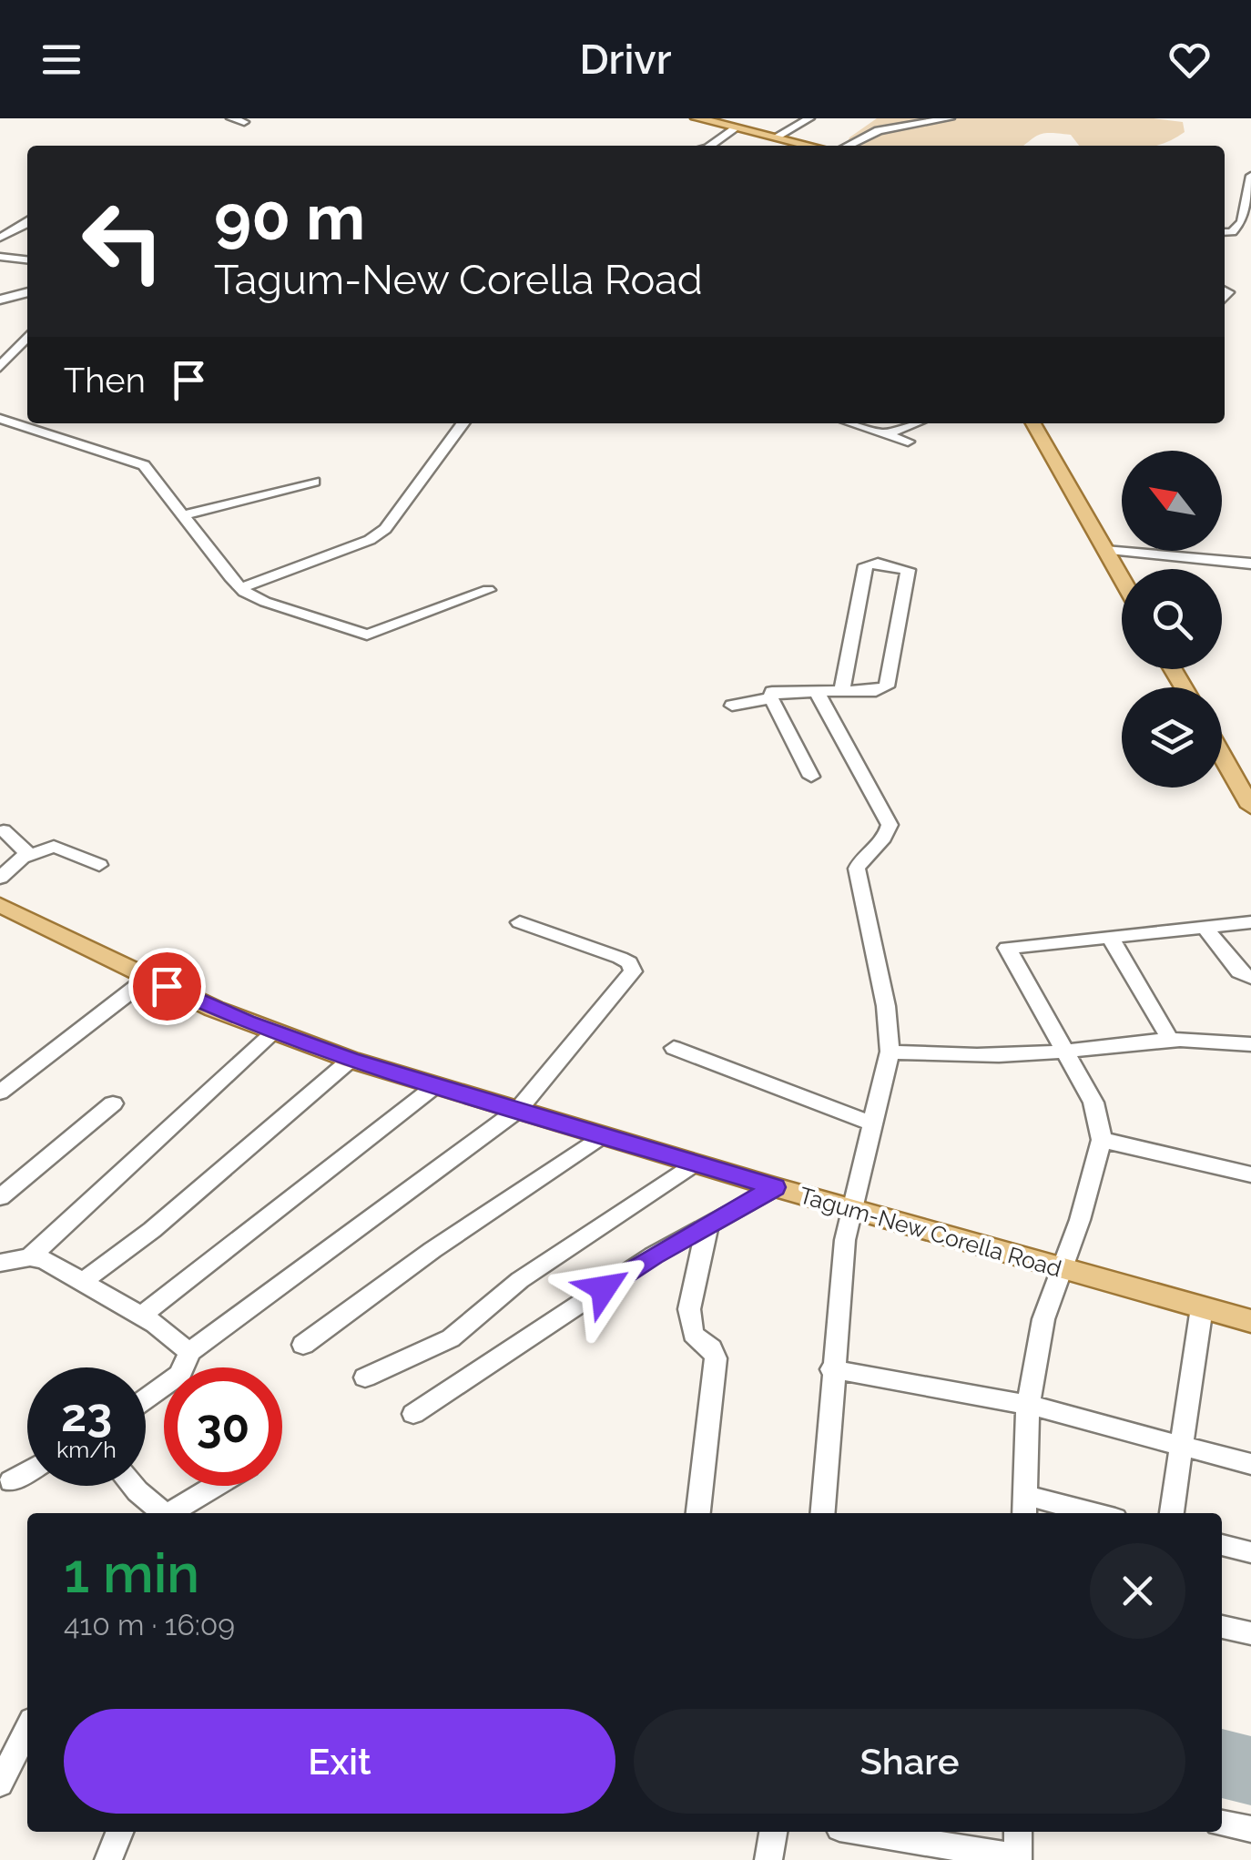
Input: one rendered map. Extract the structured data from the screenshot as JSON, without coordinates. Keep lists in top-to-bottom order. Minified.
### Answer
{"streets":{"main road":["Tagum-New Corella Road"]},"north":"top left","page":{"header":"Drivr","turn":["90 m","Tagum-New Corella Road"],"then":"Then","speed":"23 km/h","limit":"30","heading":["1 min","410 m · 16:09"],"buttons":["Exit","Share"]}}
